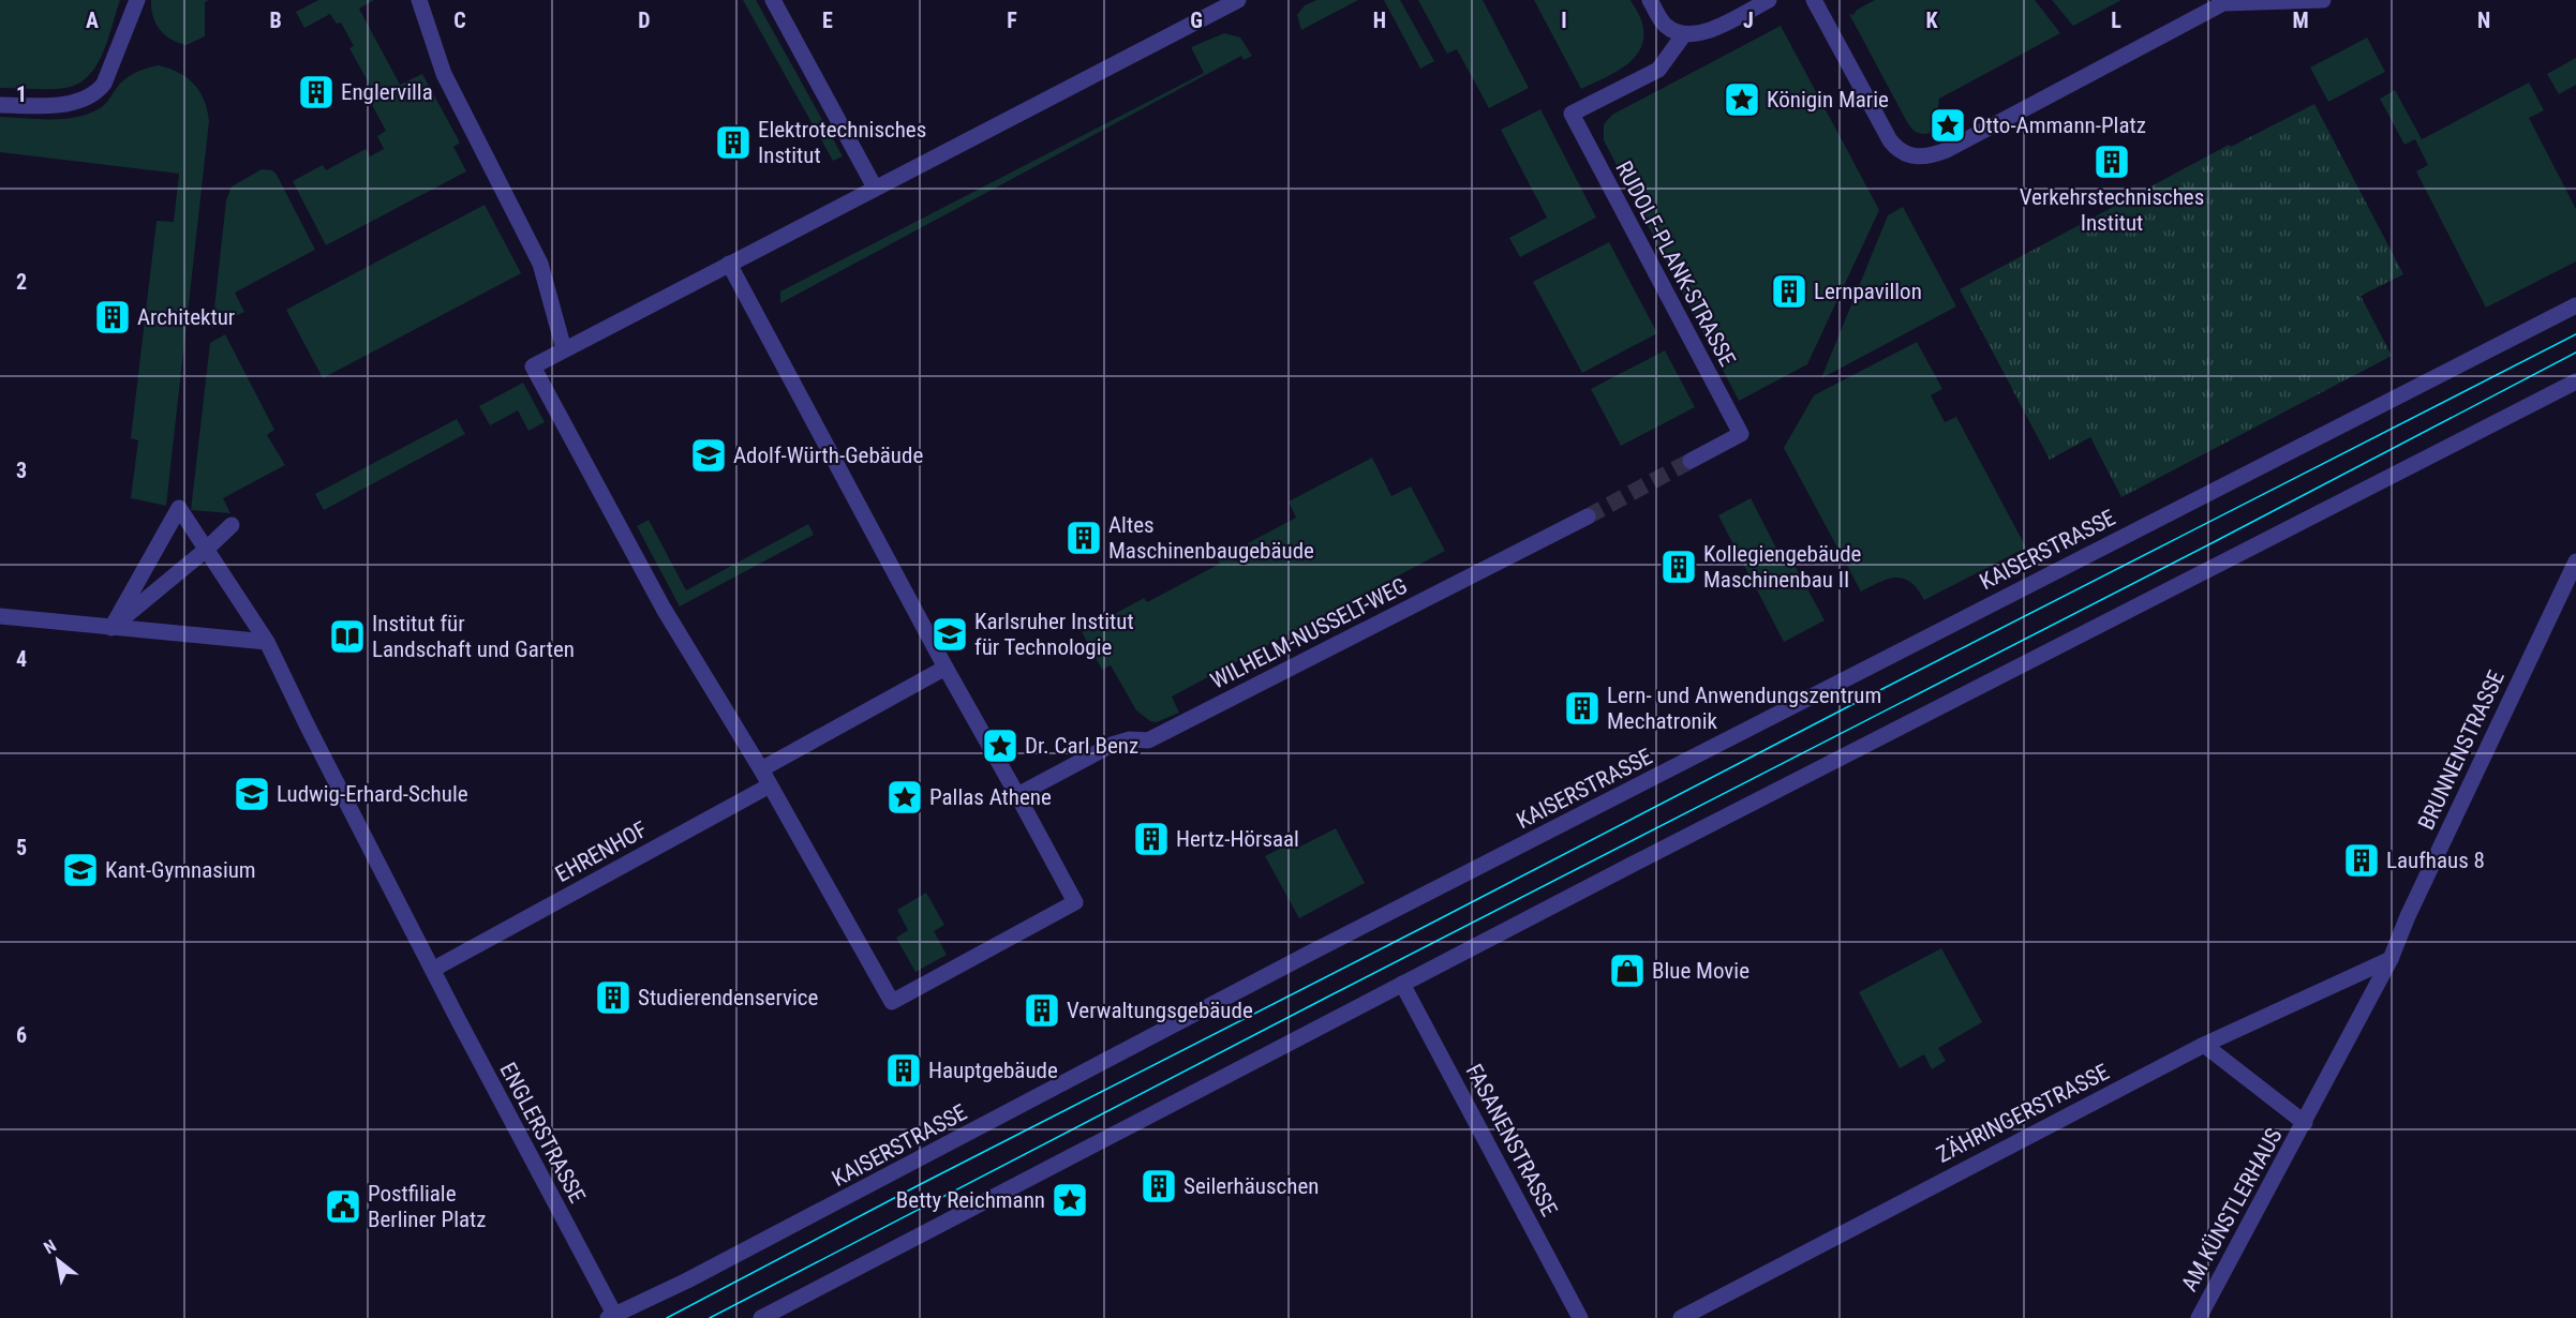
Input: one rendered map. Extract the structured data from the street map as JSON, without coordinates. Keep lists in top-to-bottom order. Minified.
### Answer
{"streets":{"street":["RUDOLF-PLANK-STRASSE","KAISERSTRASSE","WILHELM-NUSSELT-WEG","BRUNNENSTRASSE","EHRENHOF","ZÄHRINGERSTRASSE","ENGLERSTRASSE","FASANENSTRASSE","AM KÜNSTLERHAUS"]},"crossings":[["KAISERSTRASSE","ENGLERSTRASSE"],["BRUNNENSTRASSE","ZÄHRINGERSTRASSE"],["BRUNNENSTRASSE","AM KÜNSTLERHAUS"],["EHRENHOF","ENGLERSTRASSE"],["ZÄHRINGERSTRASSE","AM KÜNSTLERHAUS"]],"places":{"building":["Englervilla","Elektrotechnisches Institut","Verkehrstechnisches Institut","Lernpavillon","Architektur","Altes Maschinenbaugebäude","Kollegiengebäude Maschinenbau II","Lern- und Anwendungszentrum Mechatronik","Hertz-Hörsaal","Laufhaus 8","Studierendenservice","Verwaltungsgebäude","Hauptgebäude","Seilerhäuschen"],"place":["Königin Marie","Otto-Ammann-Platz","Dr. Carl Benz","Pallas Athene","Betty Reichmann"],"school or university":["Adolf-Würth-Gebäude","Karlsruher Institut für Technologie","Ludwig-Erhard-Schule","Kant-Gymnasium"],"library":["Institut für Landschaft und Garten"],"shop":["Blue Movie"],"public building":["Postfiliale Berliner Platz"]},"north":"top left","grid":{"columns":["A","B","C","D","E","F","G","H","I","J","K","L","M","N"],"rows":["1","2","3","4","5","6"]}}
